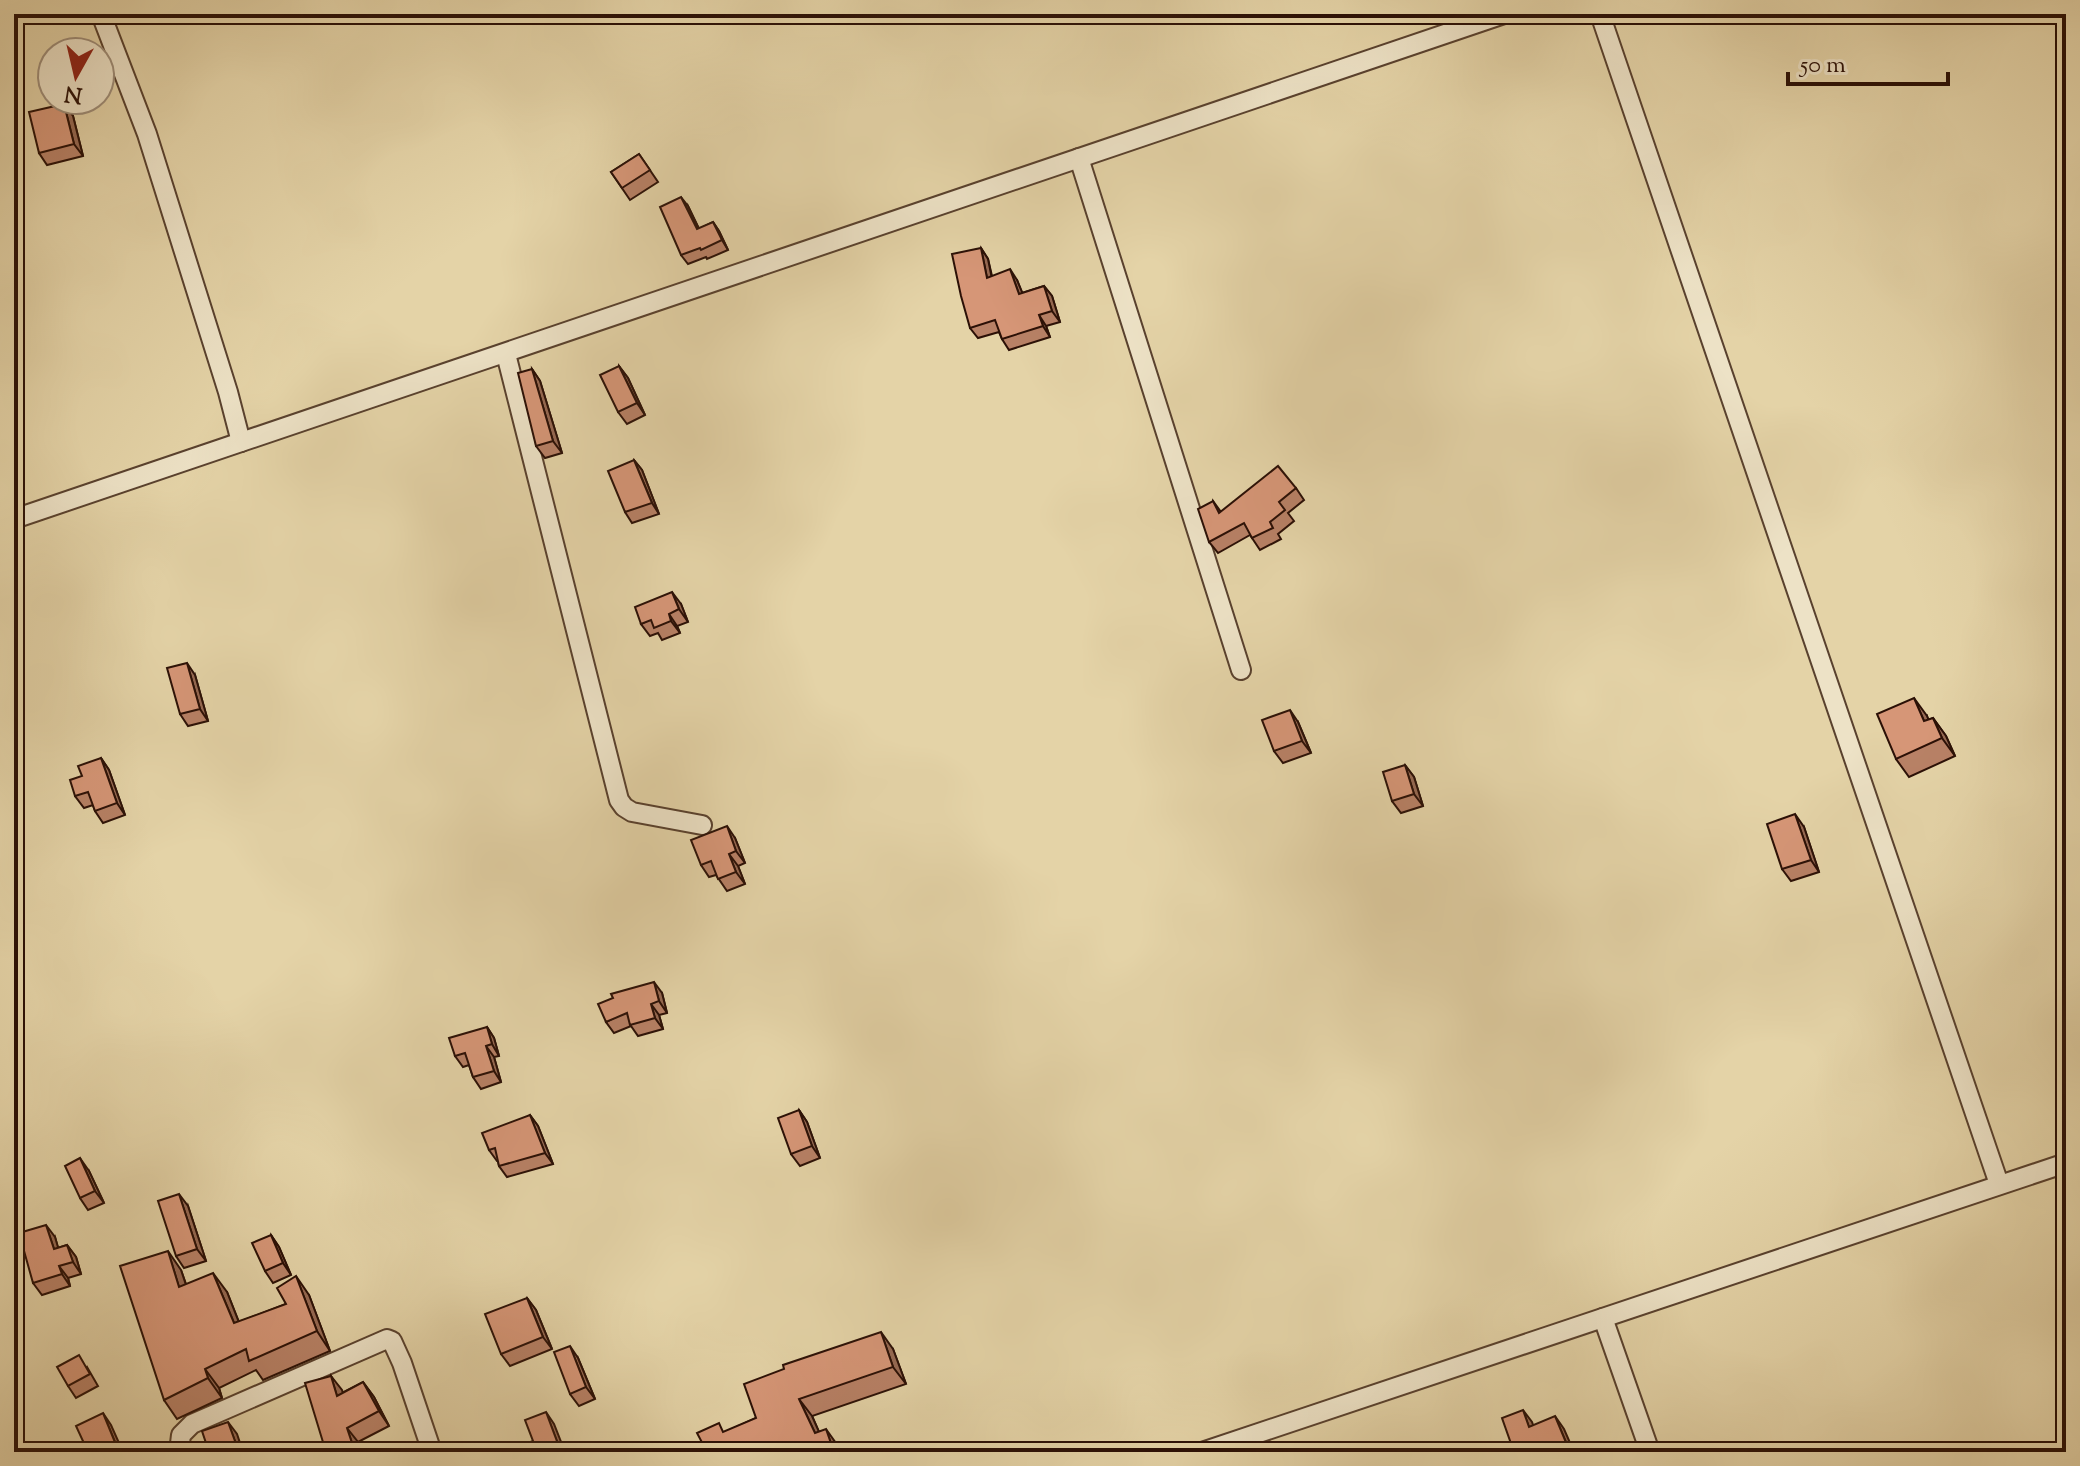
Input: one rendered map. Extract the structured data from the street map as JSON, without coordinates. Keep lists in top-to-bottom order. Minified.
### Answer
{"scale_bar":"50 m","north":"bottom"}
